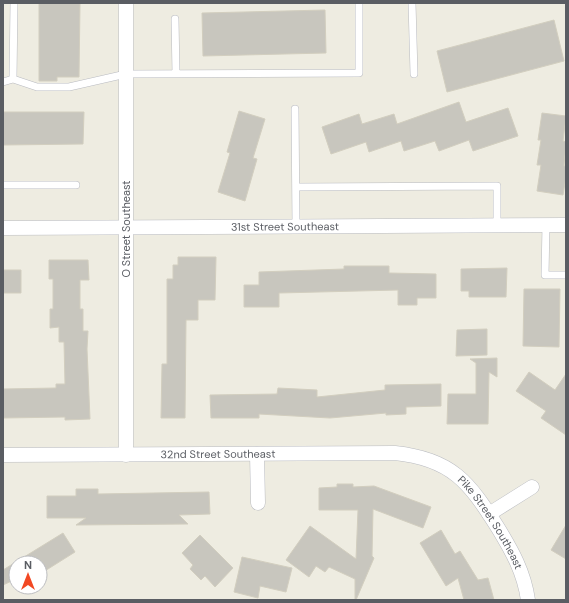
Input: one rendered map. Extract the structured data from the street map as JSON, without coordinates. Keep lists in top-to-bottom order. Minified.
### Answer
{"streets":{"street":["31st Street Southeast","O Street Southeast","32nd Street Southeast","Pike Street Southeast"]},"crossings":[["31st Street Southeast","O Street Southeast"],["O Street Southeast","32nd Street Southeast"],["32nd Street Southeast","Pike Street Southeast"]],"north":"top"}
